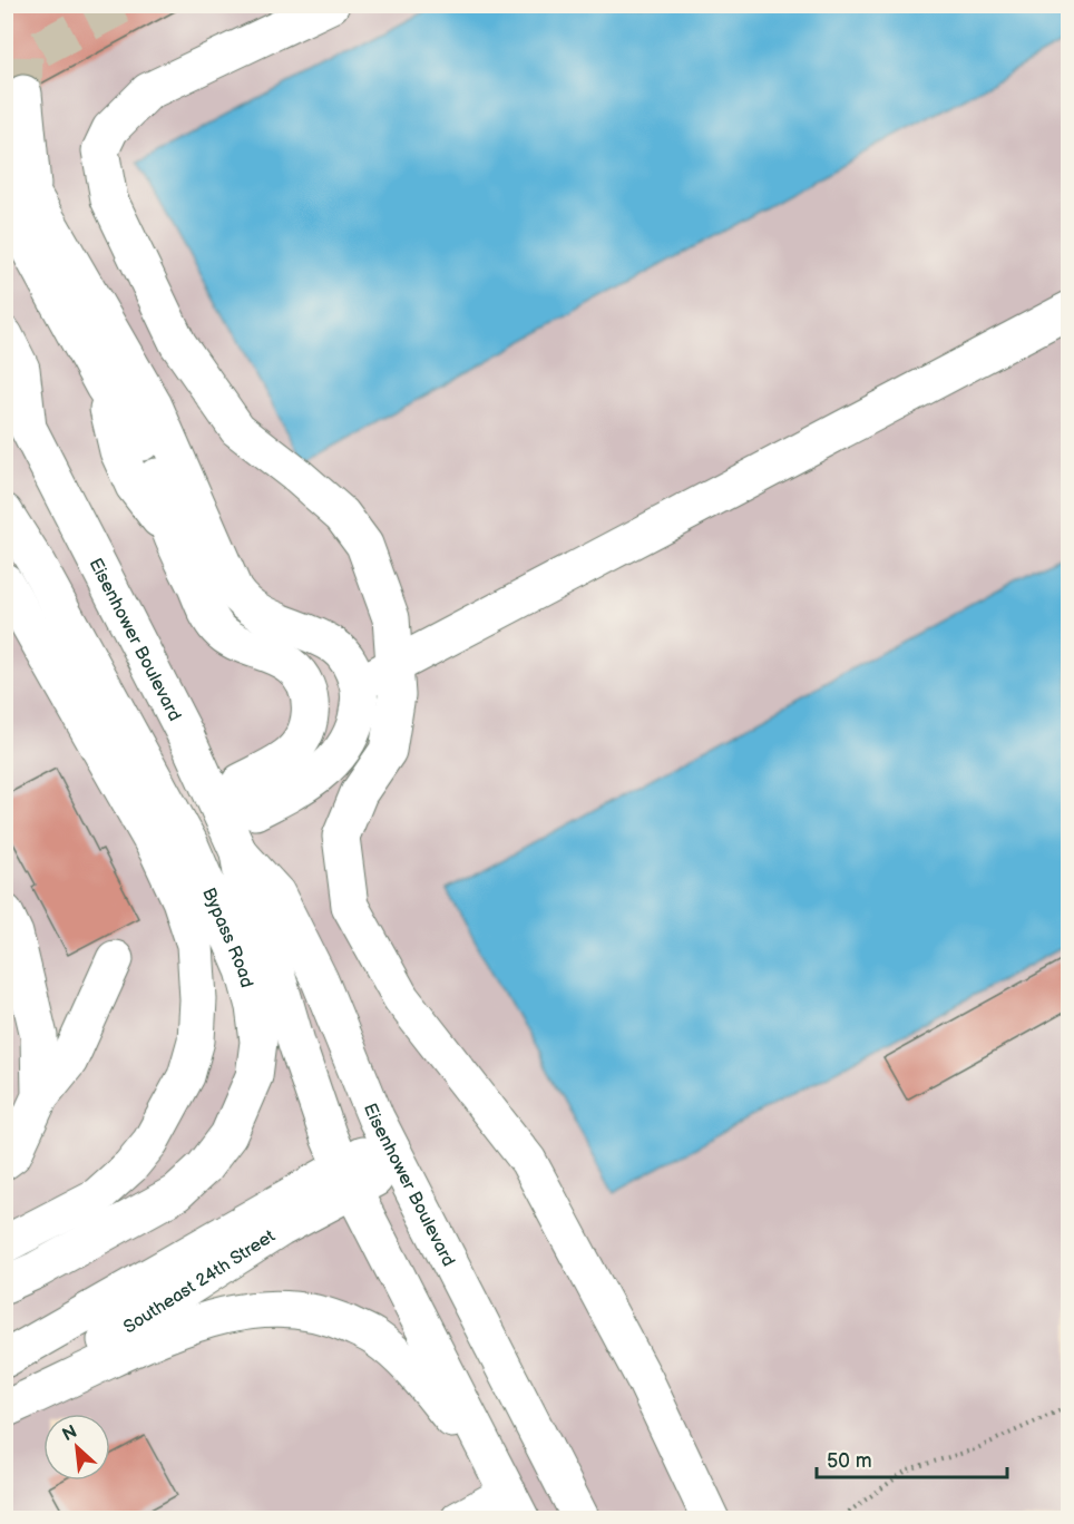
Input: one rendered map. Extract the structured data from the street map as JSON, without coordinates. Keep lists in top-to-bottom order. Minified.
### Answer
{"streets":{"street":["Eisenhower Boulevard","Bypass Road","Southeast 24th Street"]},"crossings":[["Eisenhower Boulevard","Southeast 24th Street"]],"scale_bar":"50 m","north":"top left"}
